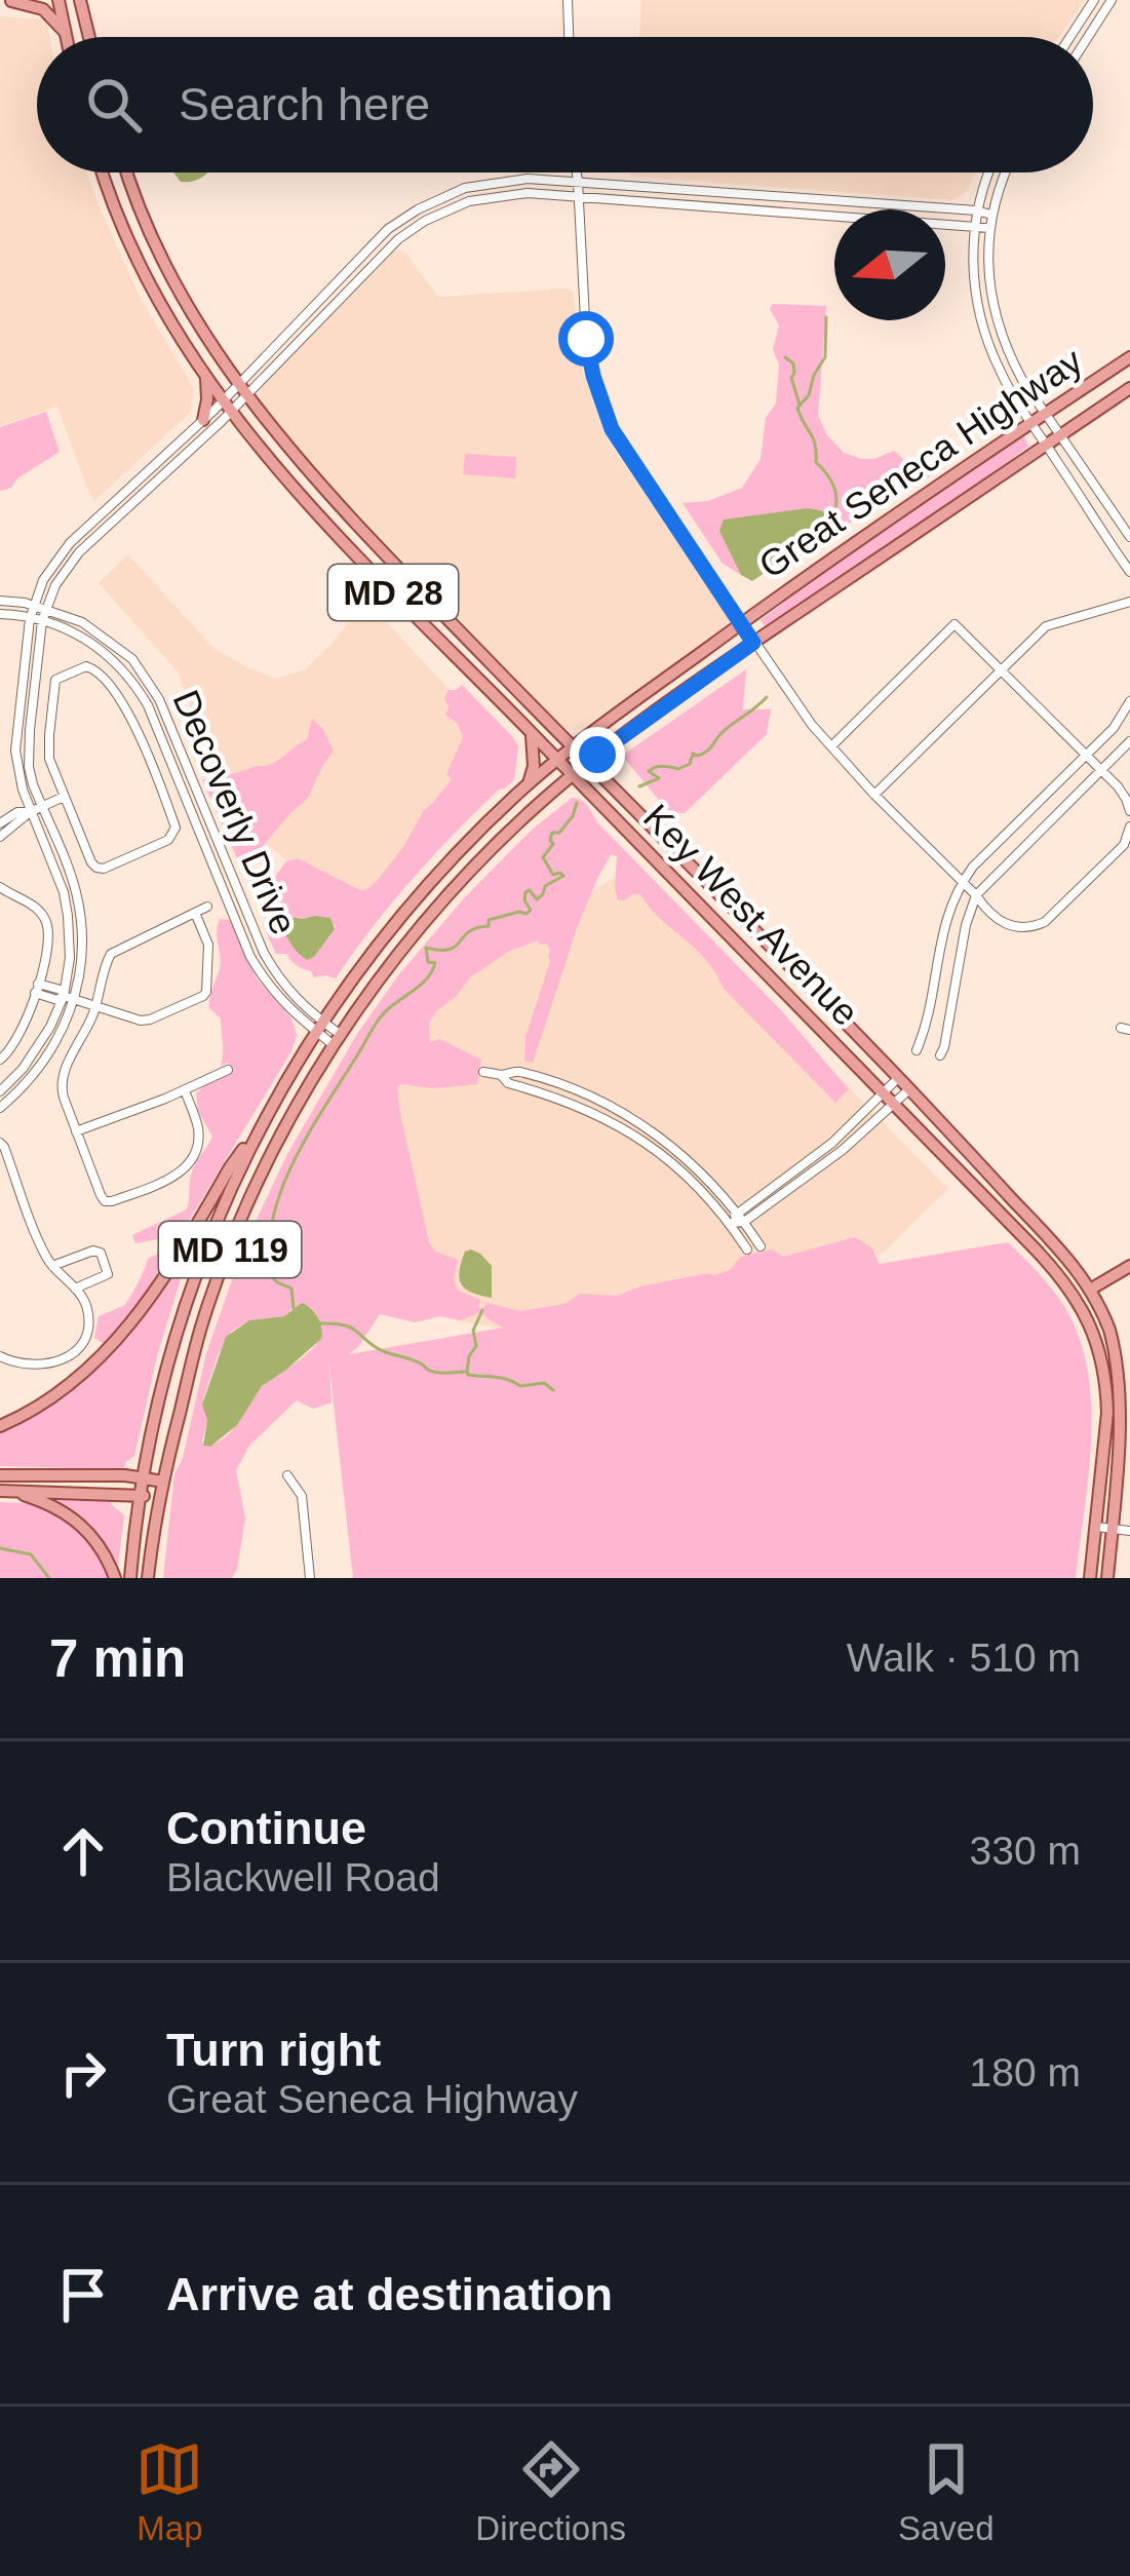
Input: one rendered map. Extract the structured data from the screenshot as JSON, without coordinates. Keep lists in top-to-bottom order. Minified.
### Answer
{"streets":{"main road":["Great Seneca Highway","MD 28","Key West Avenue","MD 119"],"street":["Decoverly Drive"]},"crossings":[["Great Seneca Highway","Decoverly Drive"],["Great Seneca Highway","Key West Avenue"],["MD 28","Key West Avenue"]],"north":"left","page":{"search":"Search here","heading":["7 min","Walk · 510 m"],"list":[["Continue","Blackwell Road","330 m"],["Turn right","Great Seneca Highway","180 m"],"Arrive at destination"],"nav":["Map","Directions","Saved"]}}
